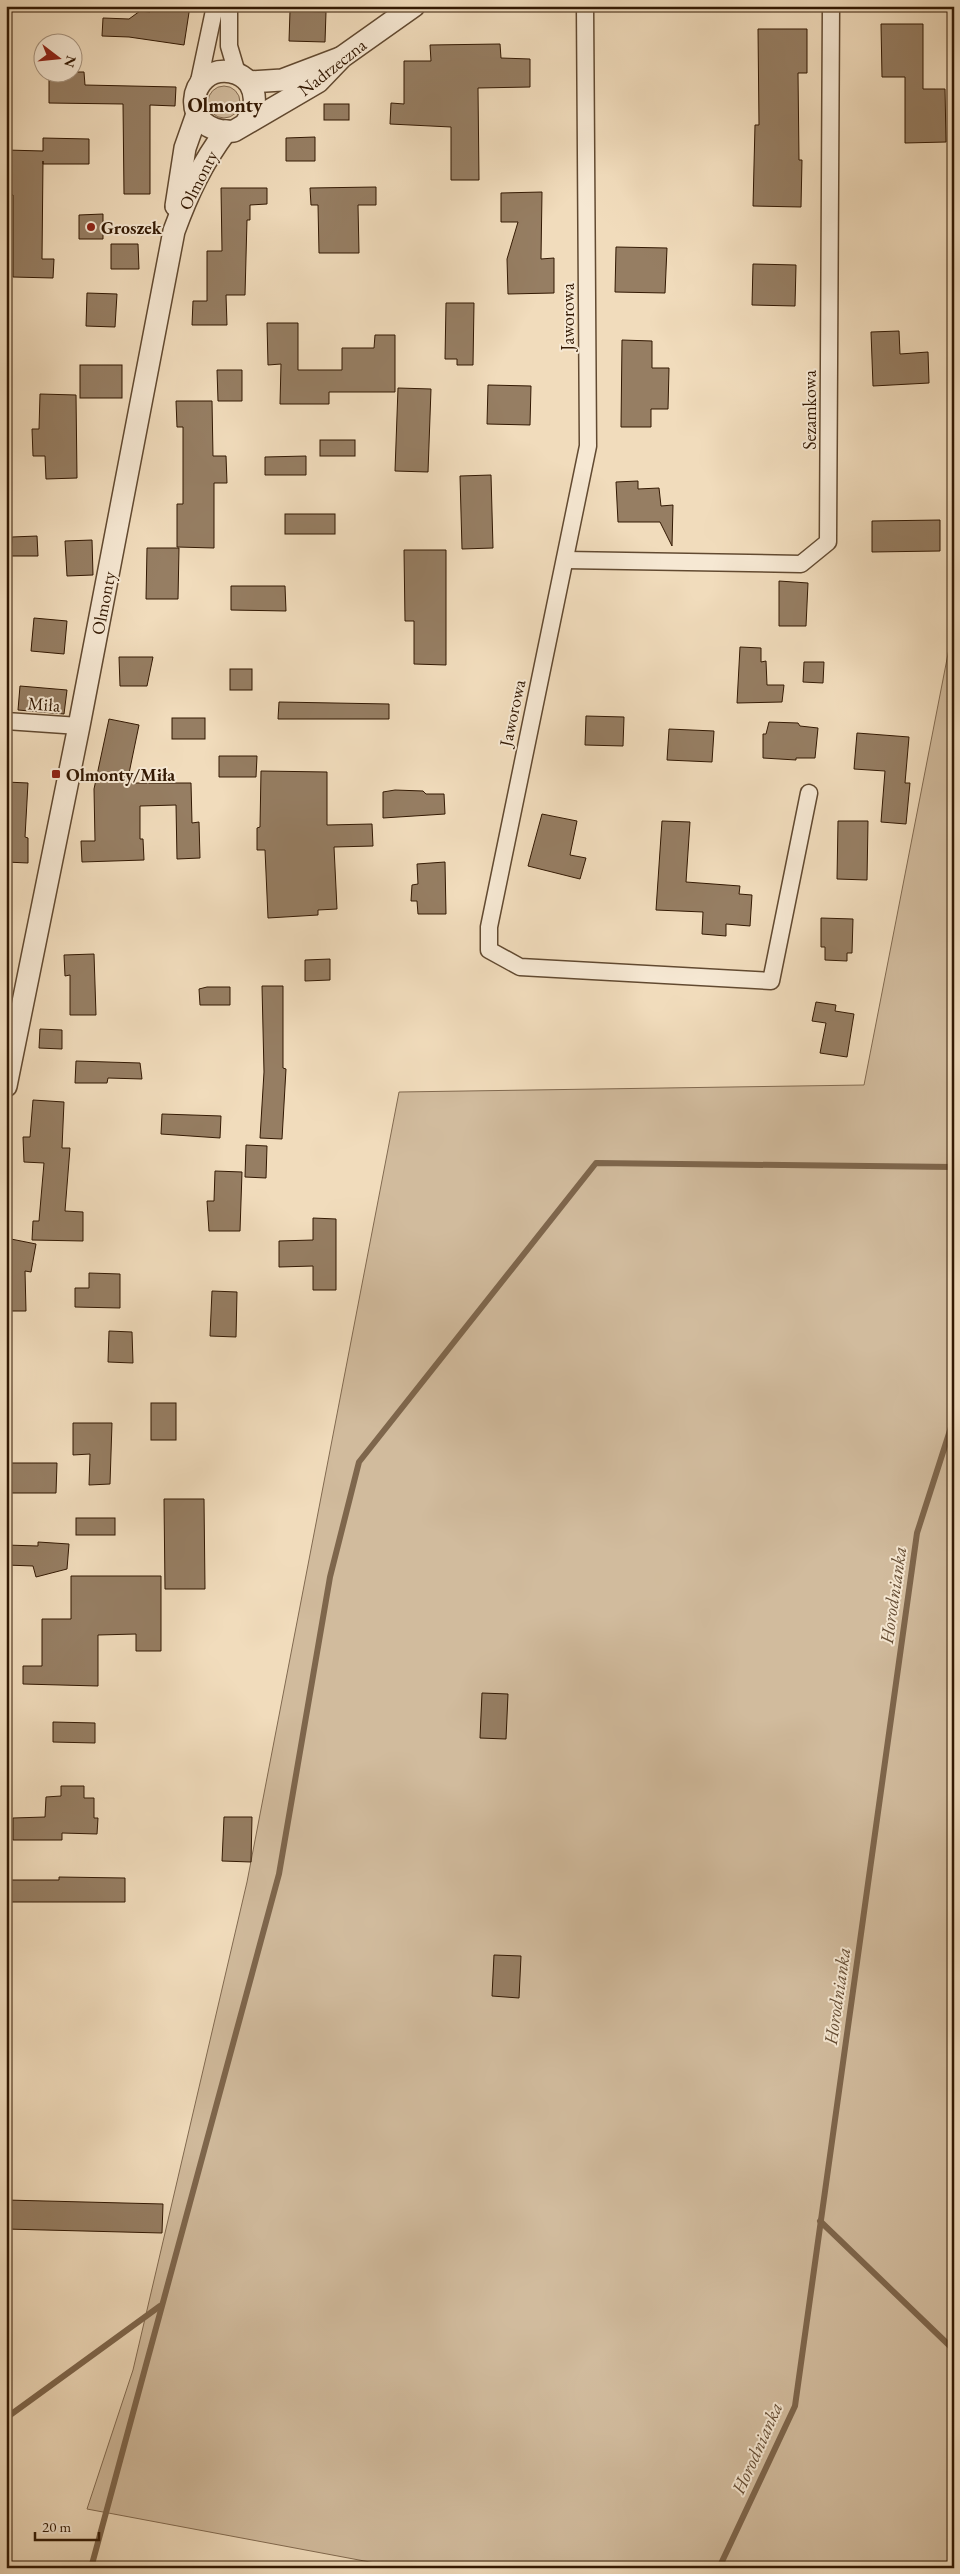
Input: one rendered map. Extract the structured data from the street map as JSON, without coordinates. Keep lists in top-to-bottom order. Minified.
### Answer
{"streets":{"street":["Nadrzeczna","Olmonty","Jaworowa","Sezamkowa","Miła"]},"crossings":[["Nadrzeczna","Olmonty"],["Olmonty","Miła"],["Jaworowa","Sezamkowa"]],"districts":["Olmonty"],"water":["Horodnianka"],"places":{"other":["Groszek"],"transit":["Olmonty/Miła"]},"scale_bar":"20 m","north":"right"}
